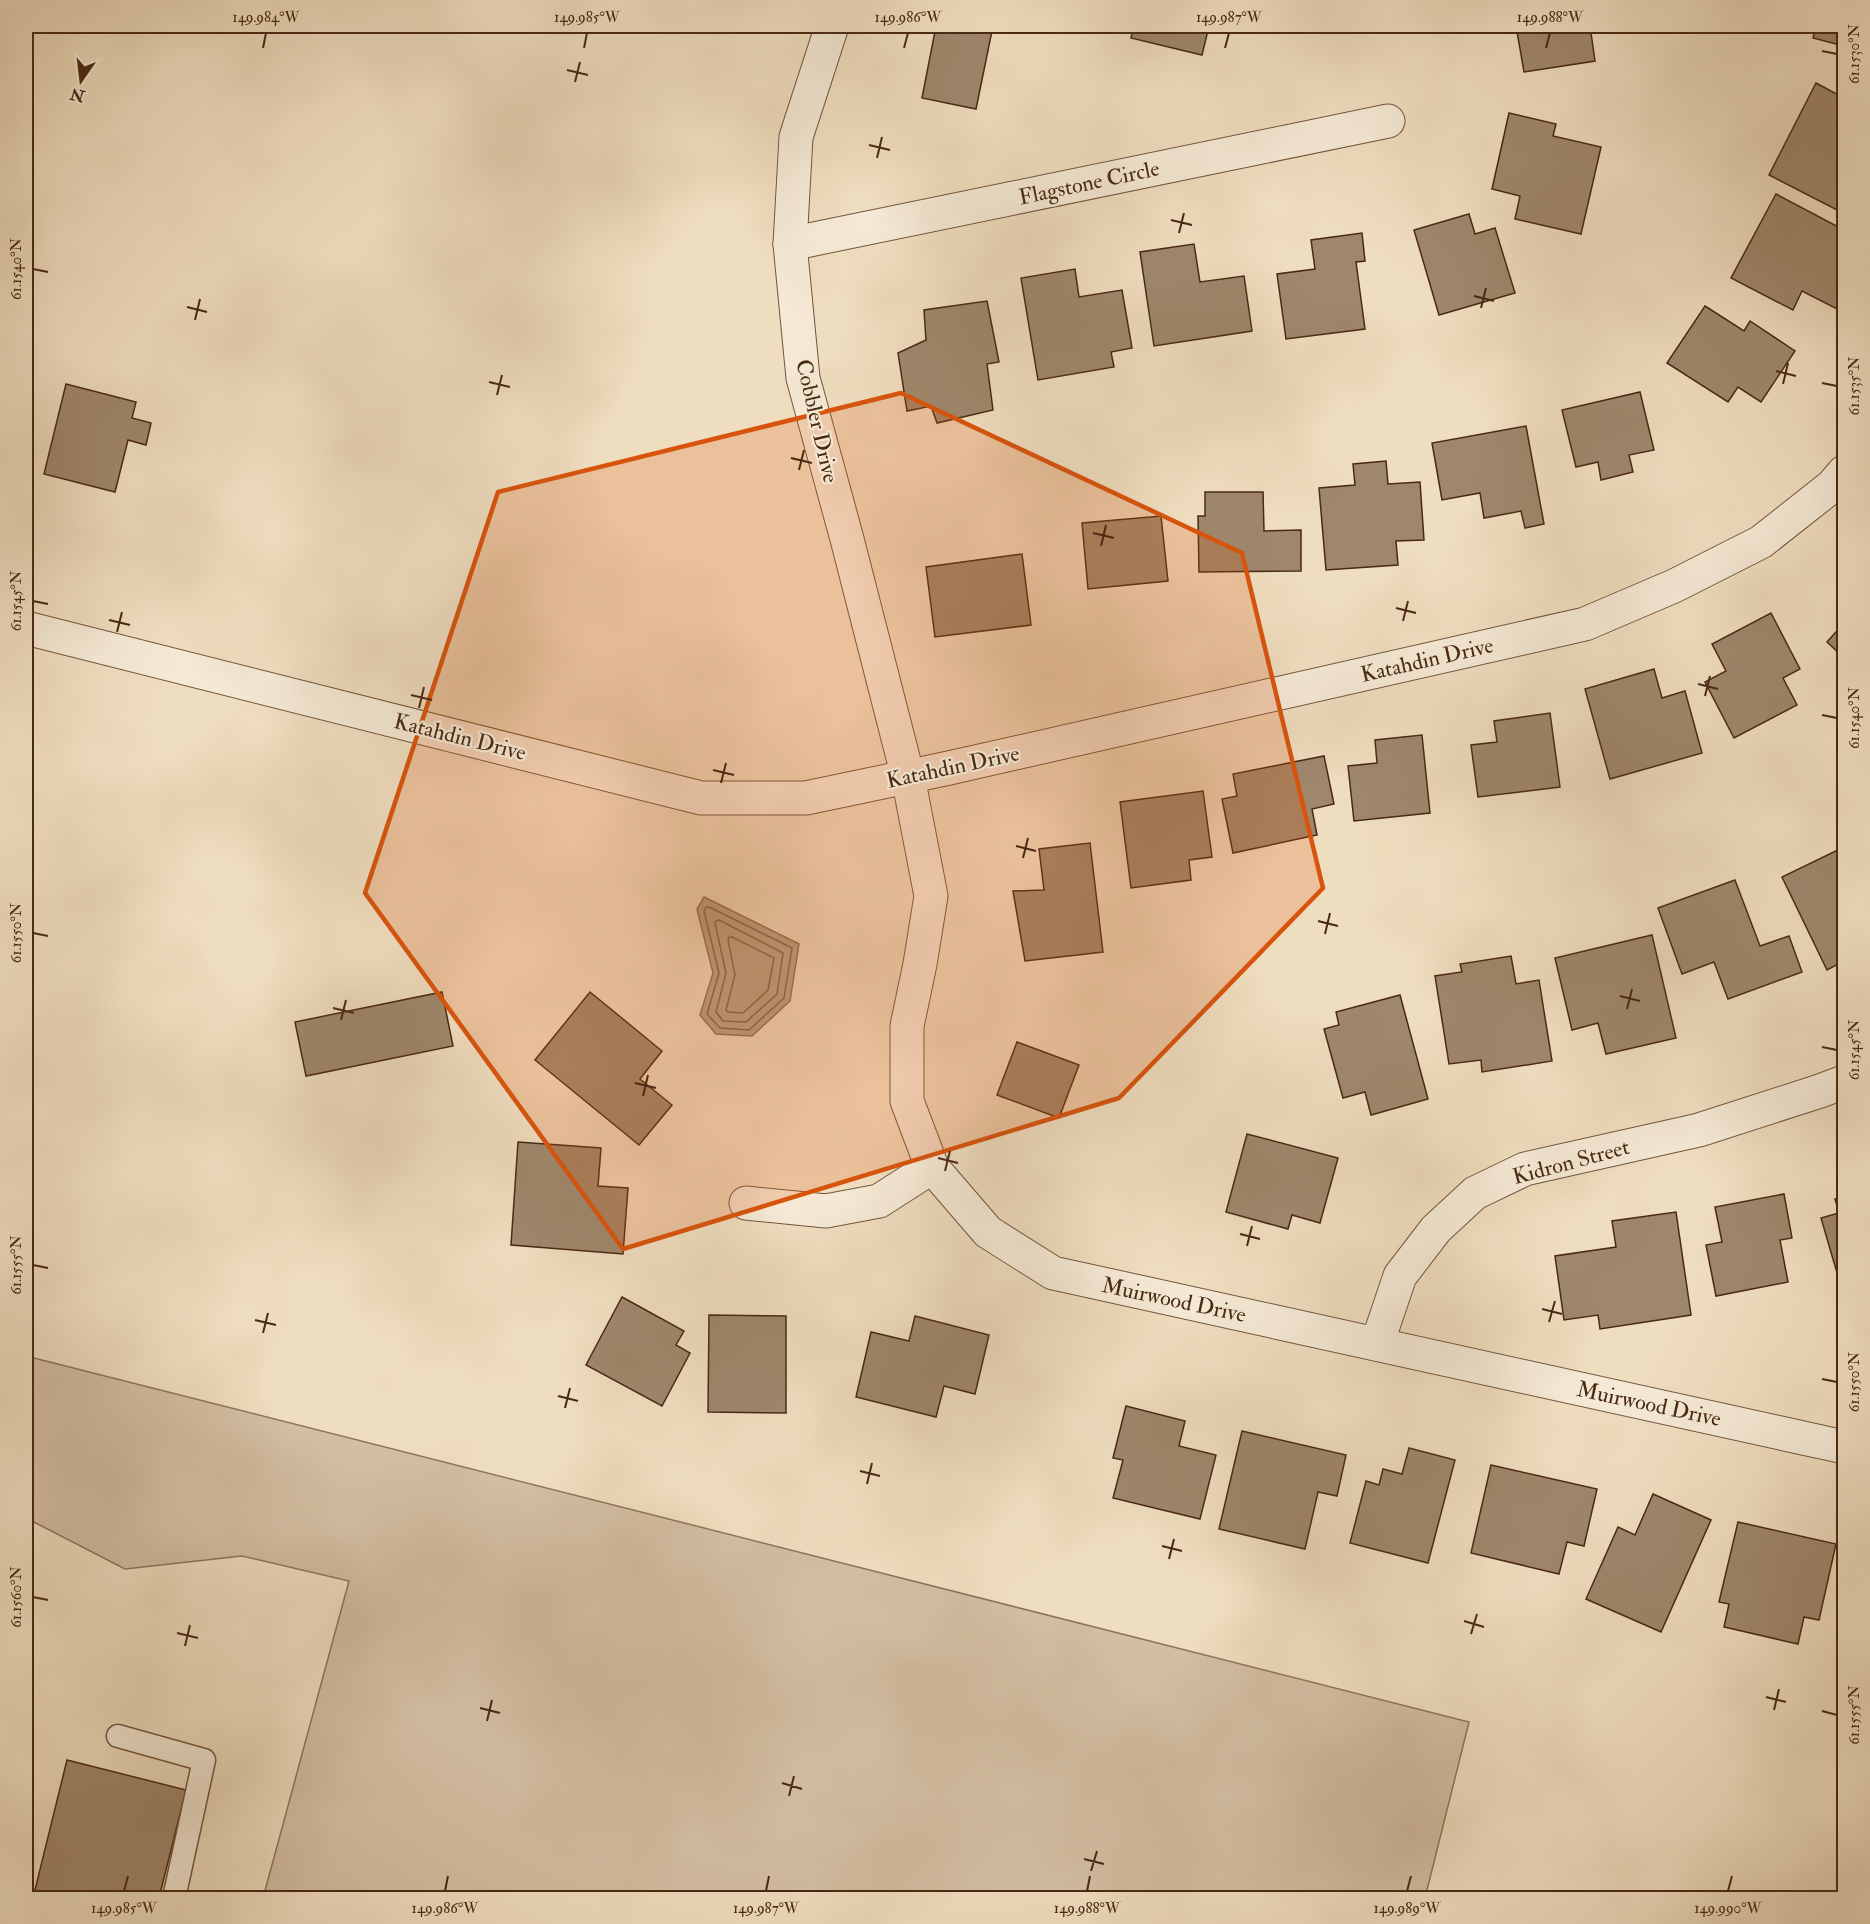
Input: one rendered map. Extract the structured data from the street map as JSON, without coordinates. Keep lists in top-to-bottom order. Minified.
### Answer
{"streets":{"street":["Flagstone Circle","Cobbler Drive","Katahdin Drive","Kidron Street","Muirwood Drive"]},"crossings":[["Flagstone Circle","Cobbler Drive"],["Cobbler Drive","Katahdin Drive"],["Cobbler Drive","Muirwood Drive"],["Katahdin Drive","Muirwood Drive"],["Kidron Street","Muirwood Drive"]],"north":"bottom","coordinates":["149.984°W","149.985°W","149.986°W","149.987°W","149.988°W","61.1530°N","61.1540°N","61.1535°N","61.1545°N","61.1550°N","61.1555°N","61.1560°N","149.989°W","149.990°W"]}
